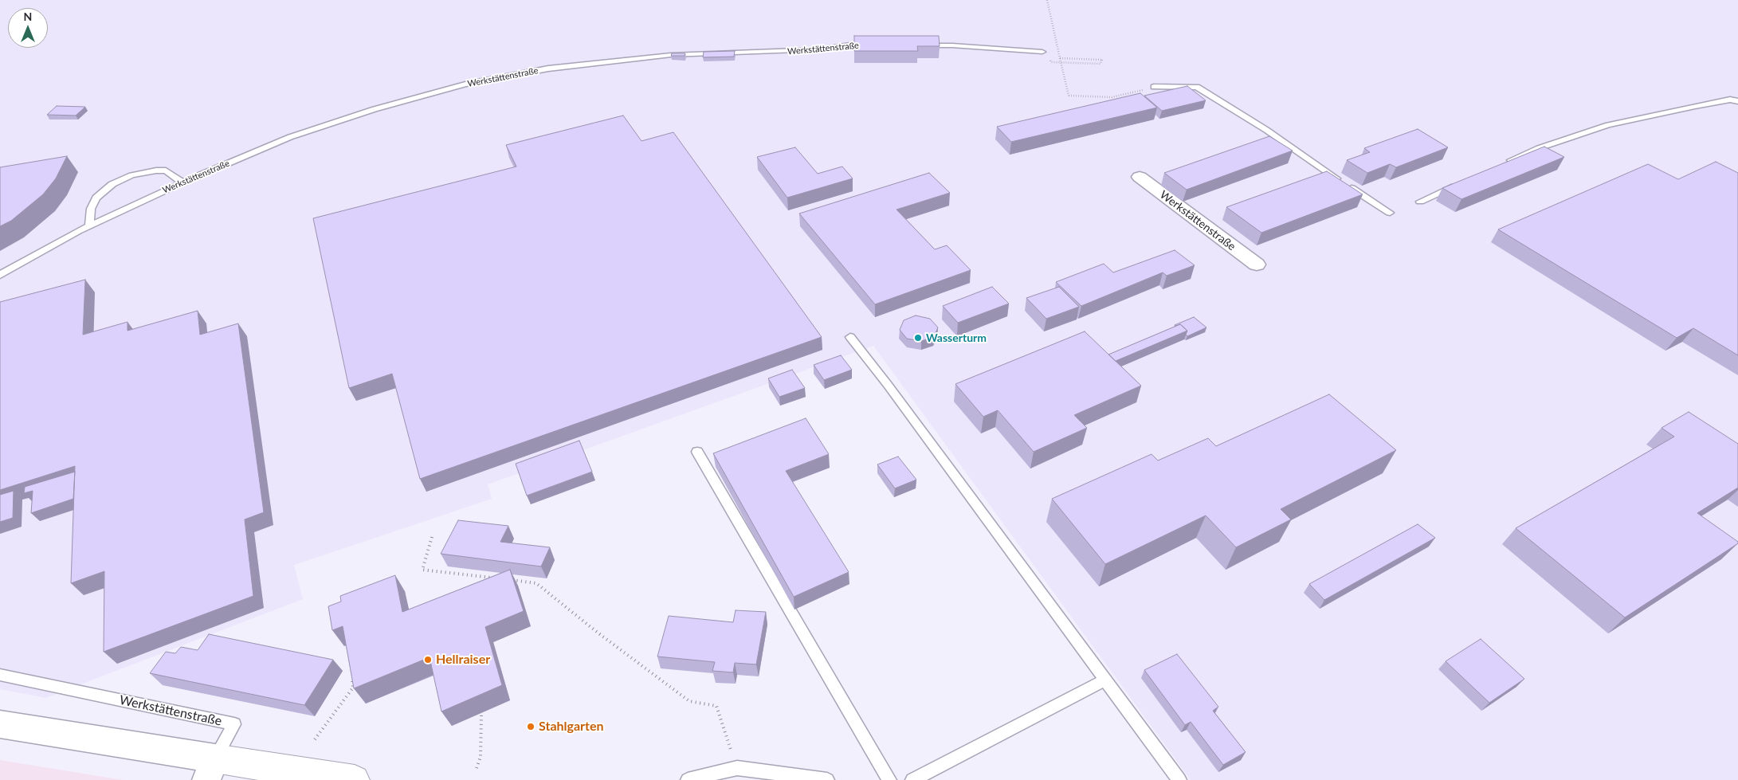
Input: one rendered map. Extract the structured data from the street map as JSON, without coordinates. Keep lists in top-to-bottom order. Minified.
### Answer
{"streets":{"street":["Werkstättenstraße"]},"places":["Wasserturm","Hellraiser","Stahlgarten"],"north":"top"}
